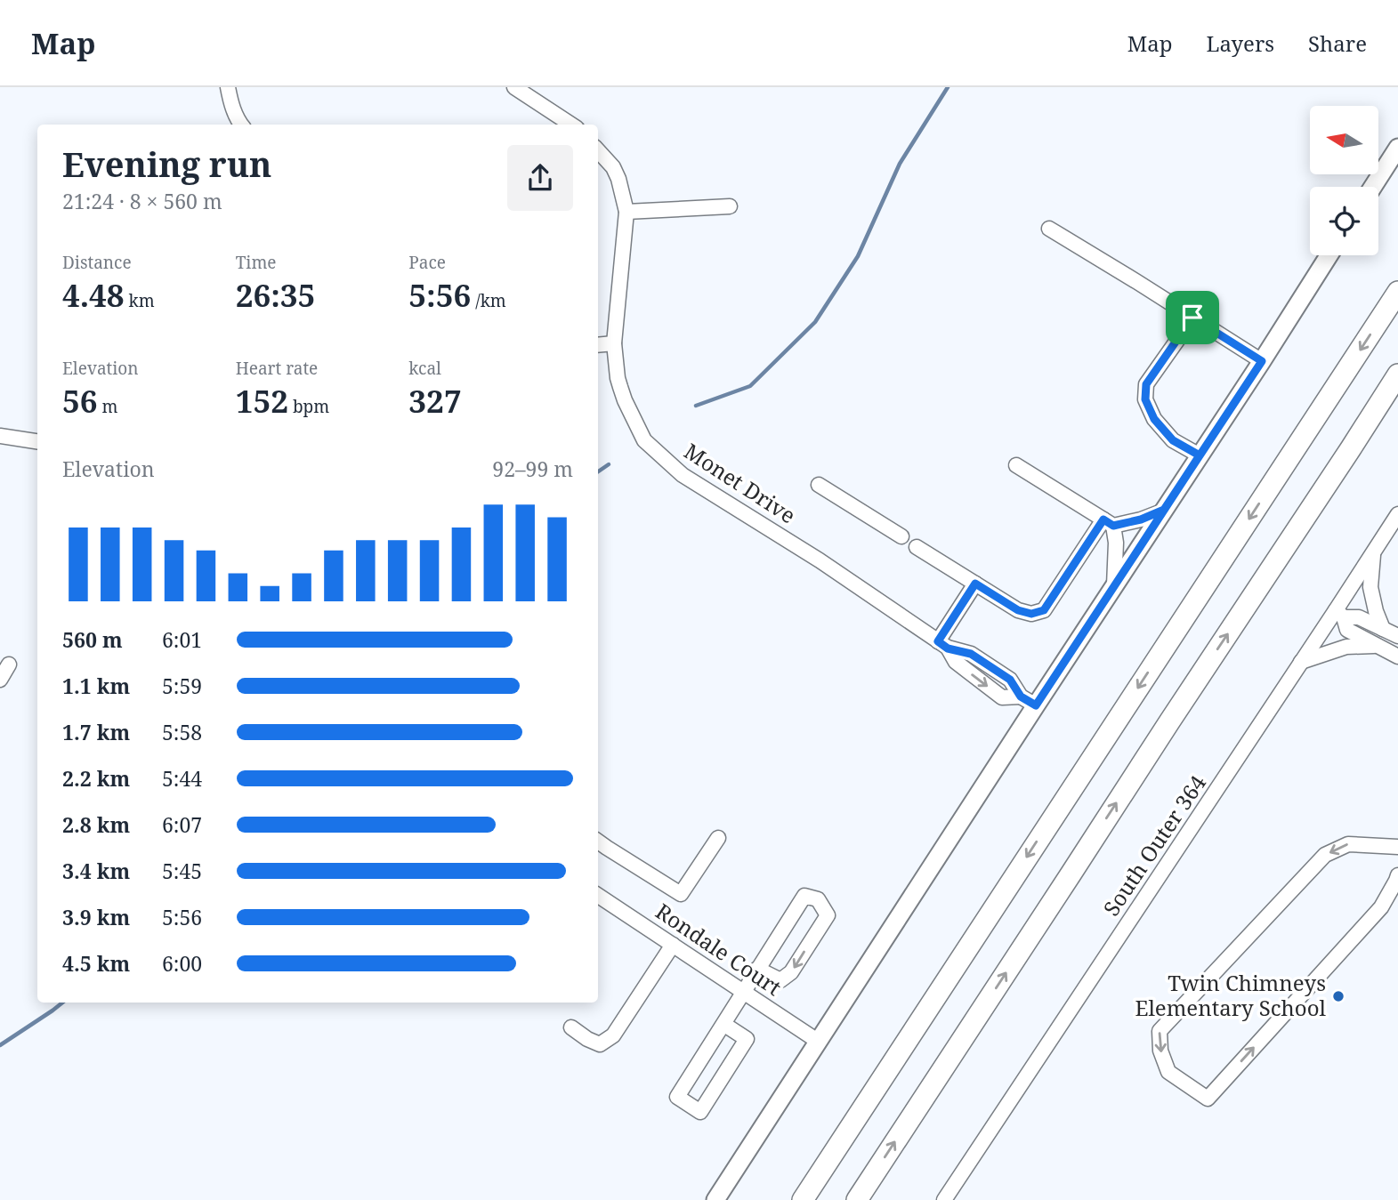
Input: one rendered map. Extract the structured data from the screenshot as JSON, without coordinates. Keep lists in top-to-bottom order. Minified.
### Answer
{"streets":{"street":["Monet Drive","South Outer 364","Rondale Court"]},"places":["Twin Chimneys Elementary School"],"north":"left","page":{"header":"Map","nav":["Map","Layers","Share"],"heading":["Evening run","21:24 · 8 × 560 m"],"stats":[["Distance","4.48 km"],["Time","26:35"],["Pace","5:56 /km"],["Elevation","56 m"],["Heart rate","152 bpm"],["kcal","327"]],"chart":["Elevation","92–99 m"],"list":[{"name":"560 m","note":"6:01"},{"name":"1.1 km","note":"5:59"},{"name":"1.7 km","note":"5:58"},{"name":"2.2 km","note":"5:44"},{"name":"2.8 km","note":"6:07"},{"name":"3.4 km","note":"5:45"},{"name":"3.9 km","note":"5:56"},{"name":"4.5 km","note":"6:00"}]}}
